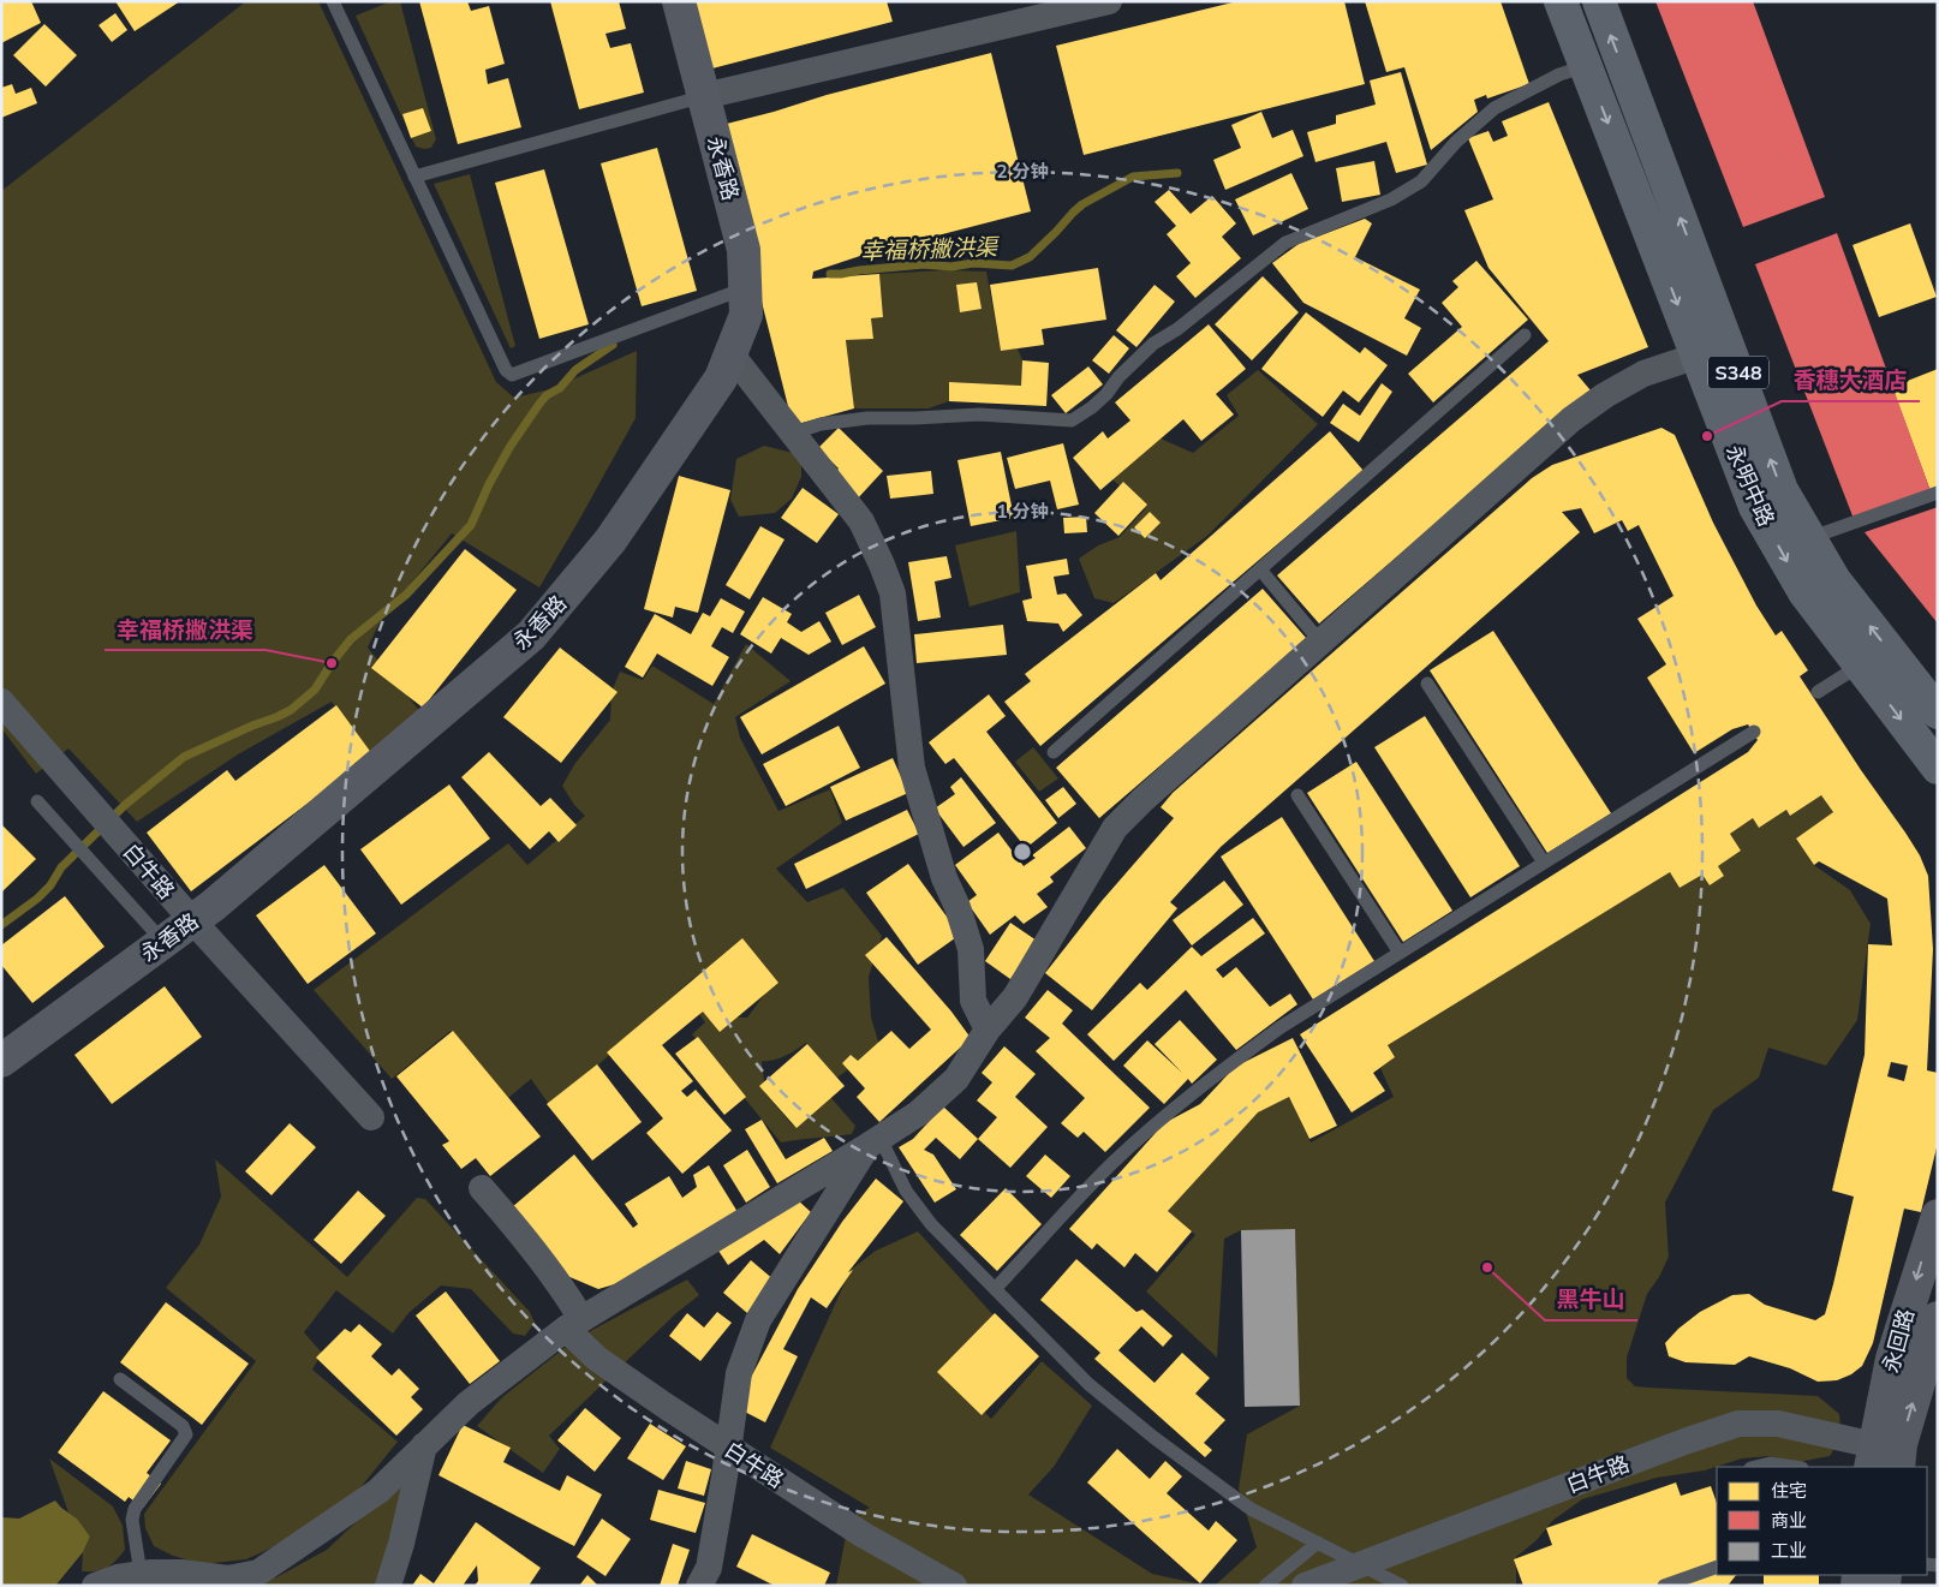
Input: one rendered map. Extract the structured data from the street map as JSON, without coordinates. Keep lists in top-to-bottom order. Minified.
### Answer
{"streets":{"main road":["永香路","S348","永明中路","永回路"],"street":["白牛路"]},"crossings":[["永香路","白牛路"],["白牛路","永回路"]],"water":["幸福桥撇洪渠"],"places":["香穗大酒店","幸福桥撇洪渠","黑牛山"],"legend":["住宅","商业","工业"],"rings":["2 分钟","1 分钟"]}
